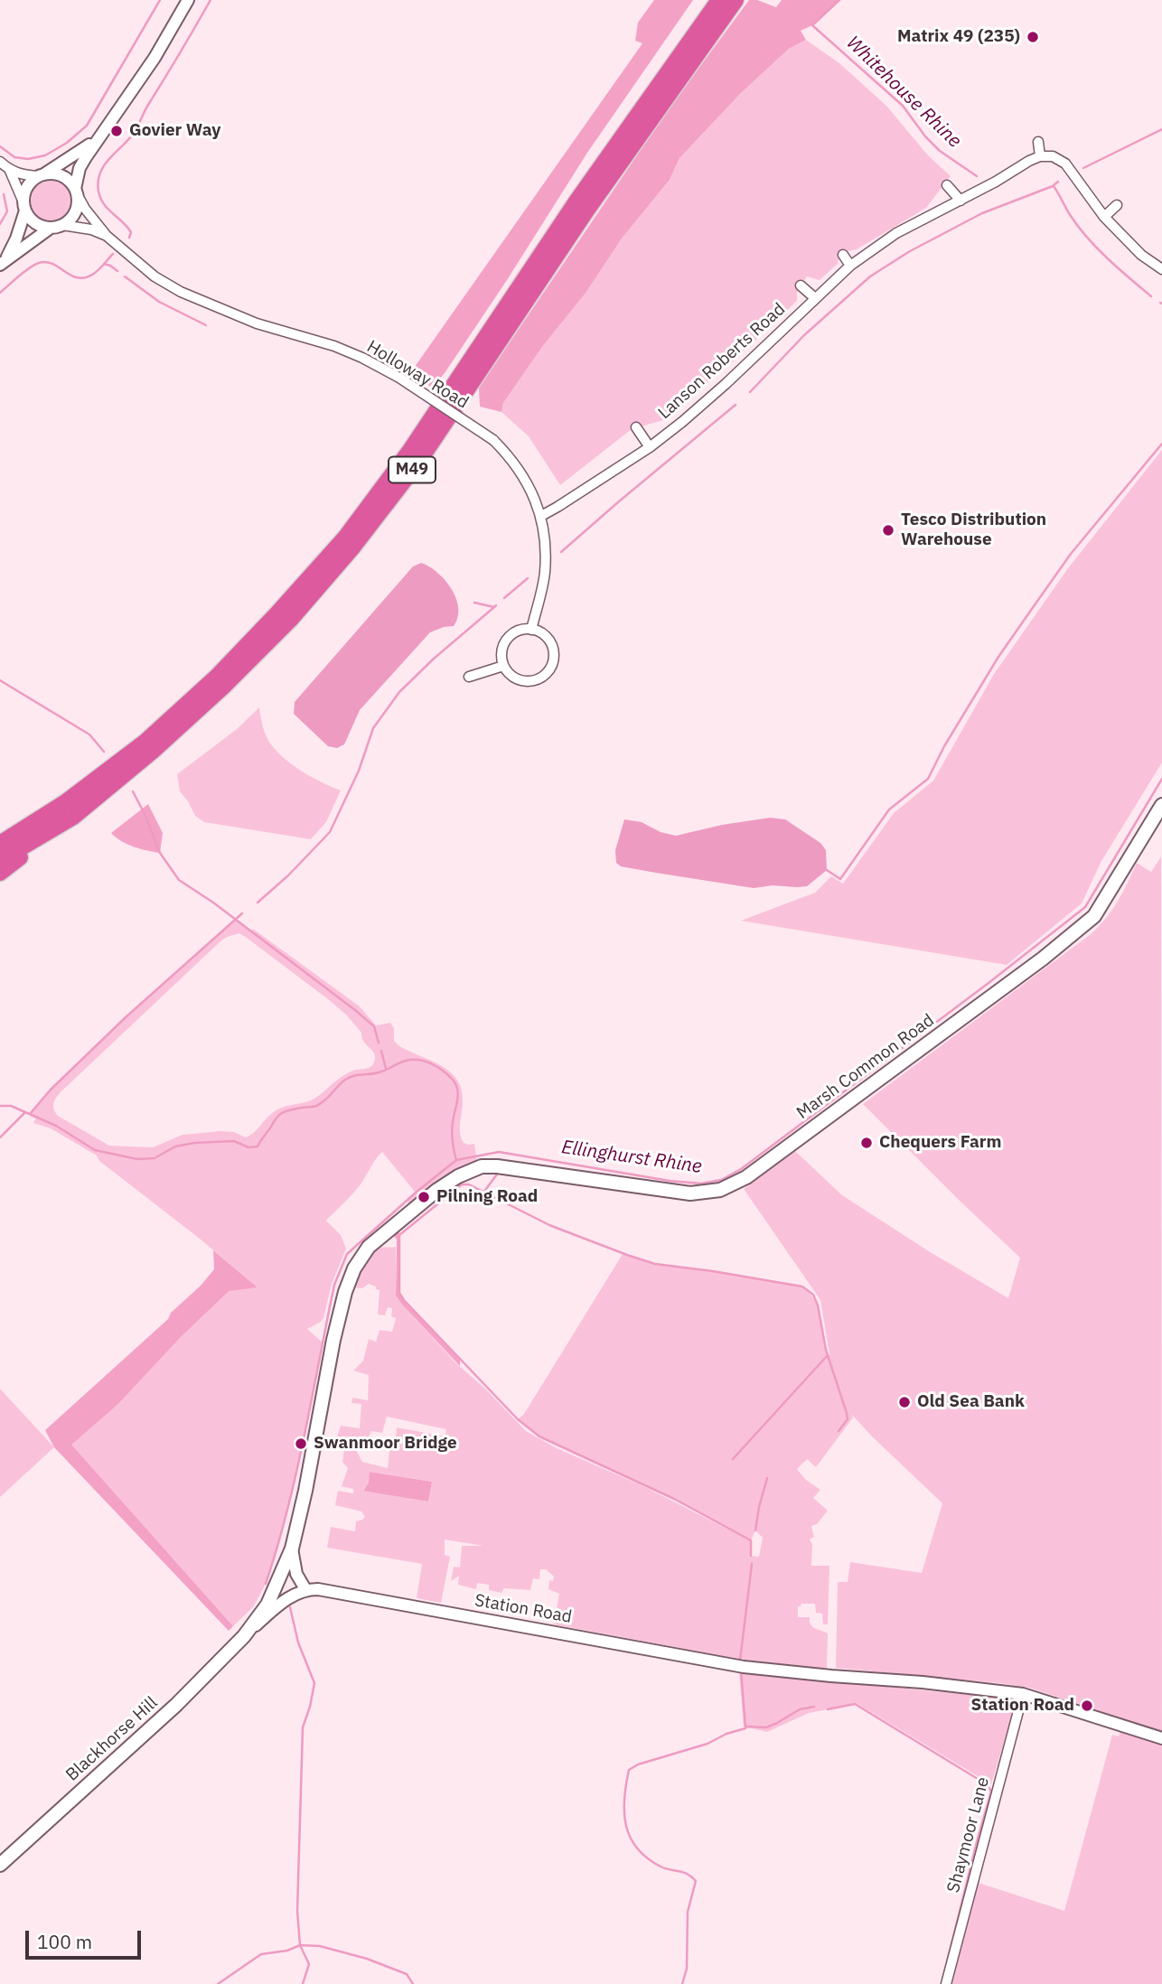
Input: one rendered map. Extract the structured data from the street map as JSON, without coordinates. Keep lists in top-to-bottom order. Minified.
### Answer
{"streets":{"highway":["M49"],"main road":["Marsh Common Road","Blackhorse Hill"],"street":["Lanson Roberts Road","Holloway Road","Station Road","Shaymoor Lane"]},"crossings":[["Lanson Roberts Road","Holloway Road"],["Marsh Common Road","Blackhorse Hill"],["Station Road","Shaymoor Lane"]],"water":["Whitehouse Rhine","Ellinghurst Rhine"],"places":["Matrix 49 (235)","Govier Way","Tesco Distribution Warehouse","Chequers Farm","Pilning Road","Old Sea Bank","Swanmoor Bridge","Station Road"],"scale_bar":"100 m"}
